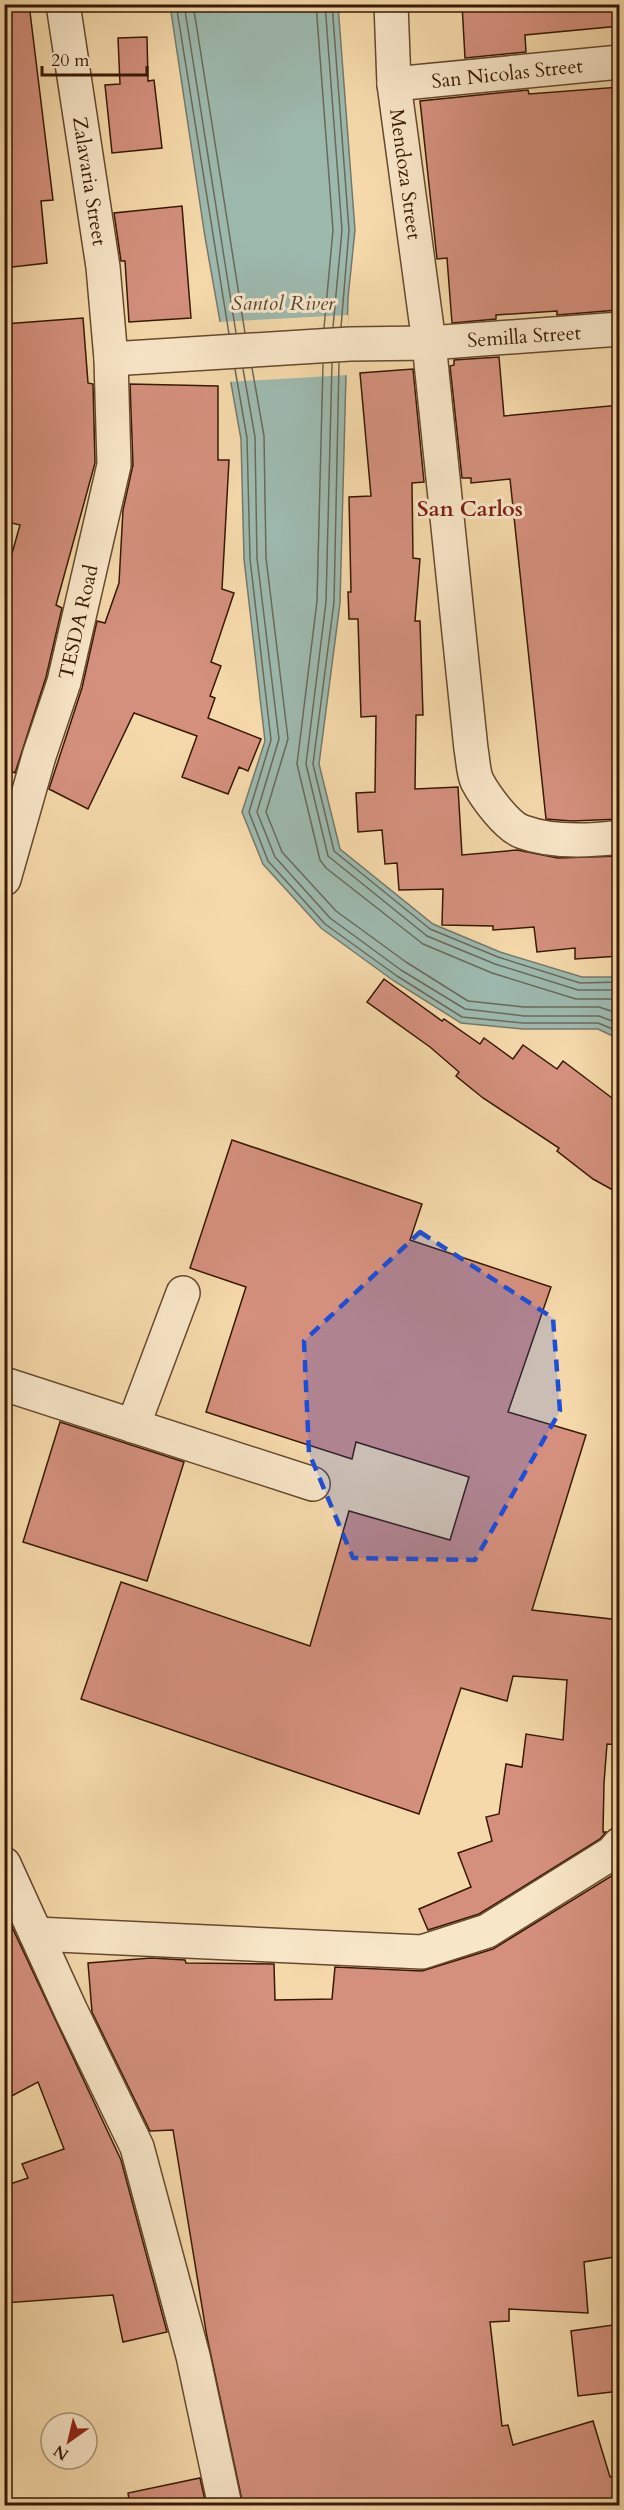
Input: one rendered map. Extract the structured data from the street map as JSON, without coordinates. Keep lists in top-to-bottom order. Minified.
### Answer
{"streets":{"street":["San Nicolas Street","Mendoza Street","Zalavaria Street","Semilla Street","TESDA Road"]},"crossings":[["San Nicolas Street","Mendoza Street"],["Mendoza Street","Semilla Street"],["Zalavaria Street","Semilla Street"],["Zalavaria Street","TESDA Road"],["Semilla Street","TESDA Road"]],"districts":["San Carlos"],"water":["Santol River"],"scale_bar":"20 m","north":"bottom left"}
